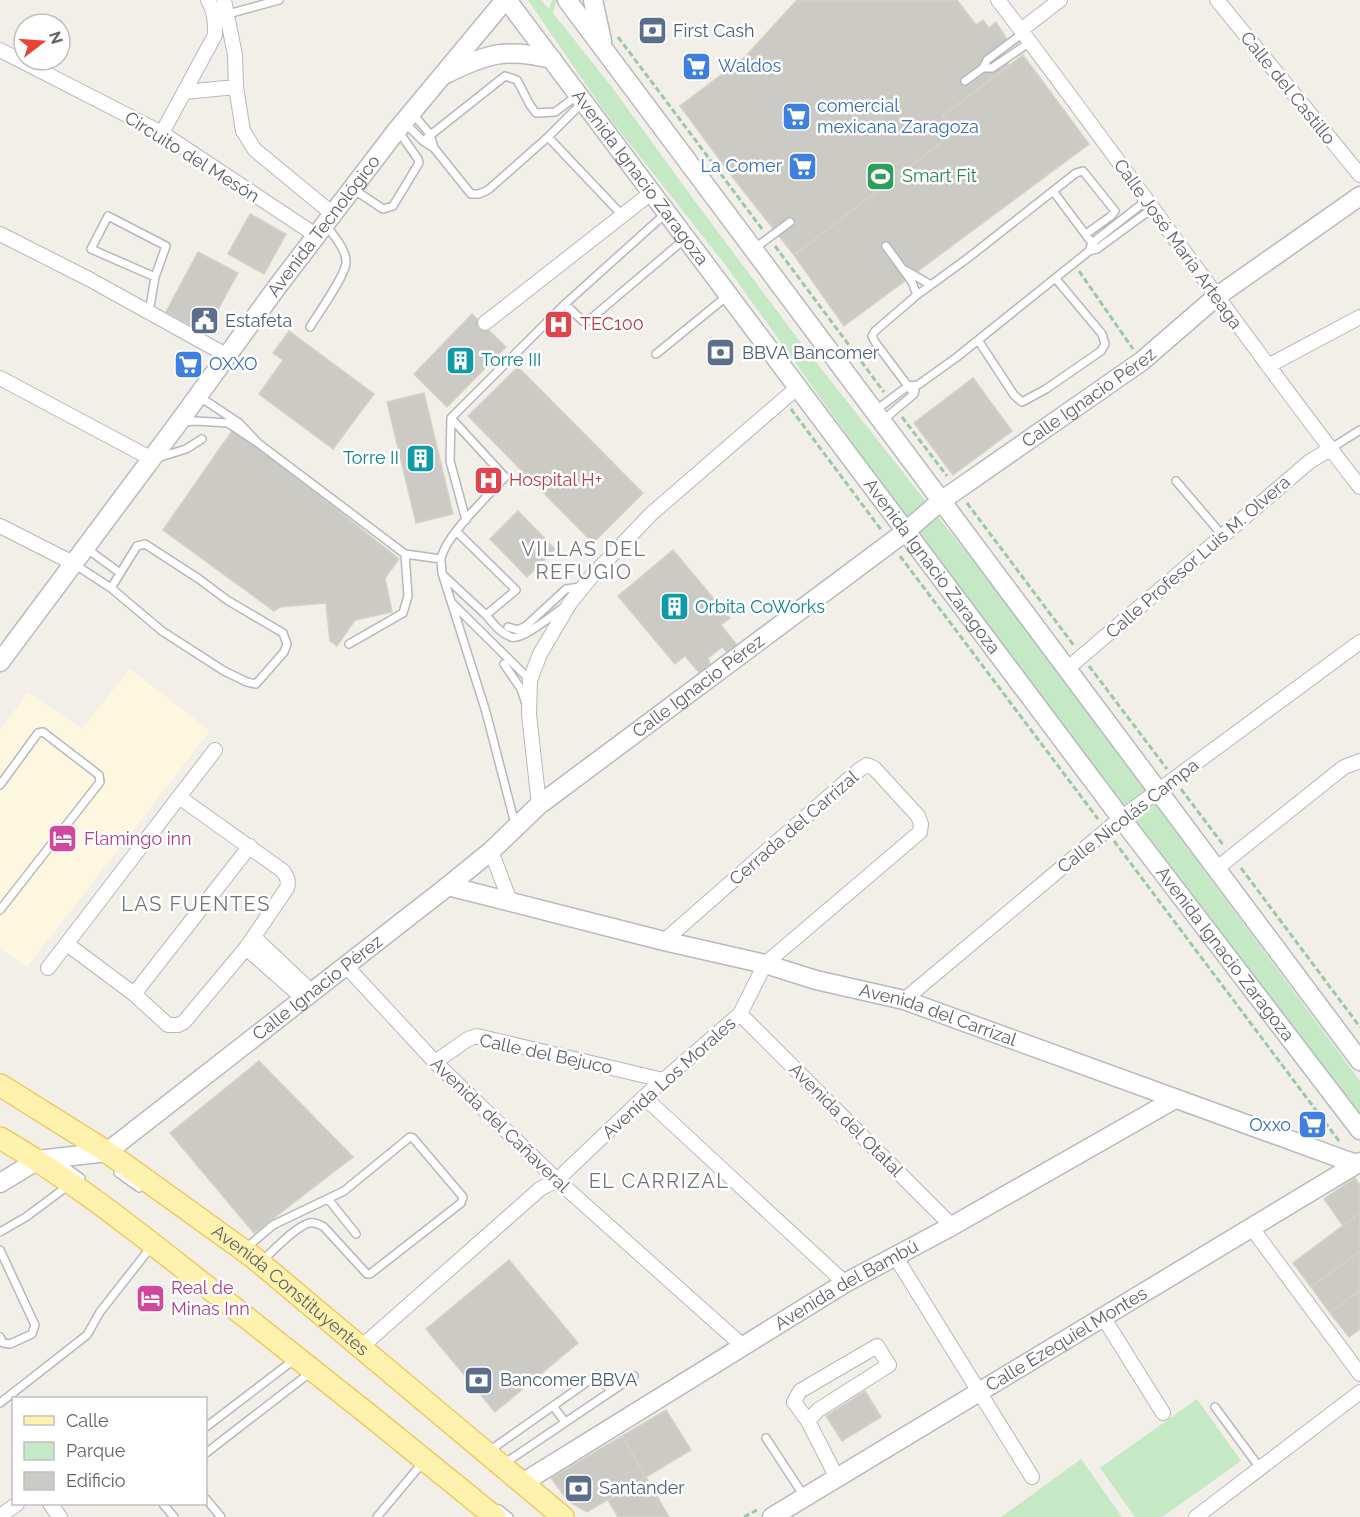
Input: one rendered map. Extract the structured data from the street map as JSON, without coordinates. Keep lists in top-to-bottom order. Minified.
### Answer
{"streets":{"main road":["Avenida Constituyentes"],"street":["Calle del Castillo","Circuito del Mesón","Avenida Ignacio Zaragoza","Avenida Tecnológico","Calle José María Arteaga","Calle Ignacio Pérez","Calle Profesor Luis M. Olvera","Calle Nicolás Campa","Cerrada del Carrizal","Avenida del Carrizal","Calle del Bejuco","Avenida Los Morales","Avenida del Otatal","Avenida del Cañaveral","Avenida del Bambú","Calle Ezequiel Montes"]},"crossings":[["Circuito del Mesón","Avenida Tecnológico"],["Avenida Ignacio Zaragoza","Avenida Tecnológico"],["Avenida Ignacio Zaragoza","Calle Ignacio Pérez"],["Avenida Ignacio Zaragoza","Calle Nicolás Campa"],["Calle José María Arteaga","Calle Ignacio Pérez"],["Calle José María Arteaga","Calle Profesor Luis M. Olvera"],["Calle Ignacio Pérez","Avenida del Carrizal"],["Calle Ignacio Pérez","Avenida del Cañaveral"],["Calle Ignacio Pérez","Avenida Constituyentes"],["Calle Nicolás Campa","Avenida del Carrizal"],["Cerrada del Carrizal","Avenida del Carrizal"],["Cerrada del Carrizal","Avenida Los Morales"],["Avenida del Carrizal","Avenida Los Morales"],["Avenida del Carrizal","Avenida del Bambú"],["Avenida del Carrizal","Calle Ezequiel Montes"],["Calle del Bejuco","Avenida Los Morales"],["Calle del Bejuco","Avenida del Cañaveral"],["Avenida Los Morales","Avenida del Otatal"],["Avenida Los Morales","Avenida del Cañaveral"],["Avenida Los Morales","Avenida Constituyentes"],["Avenida del Otatal","Avenida del Bambú"],["Avenida del Cañaveral","Avenida del Bambú"],["Avenida del Bambú","Avenida Constituyentes"]],"districts":["VILLAS DEL REFUGIO","LAS FUENTES","EL CARRIZAL"],"places":{"bank":["First Cash","BBVA Bancomer","Bancomer BBVA","Santander"],"supermarket":["Waldos","comercial mexicana Zaragoza","La Comer","OXXO","Oxxo"],"sports":["Smart Fit"],"public building":["Estafeta"],"hospital":["TEC100","Hospital H+"],"building":["Torre III","Torre II","Orbita CoWorks"],"hotel":["Flamingo inn","Real de Minas Inn"]},"legend":["Calle","Parque","Edificio"],"north":"right"}
